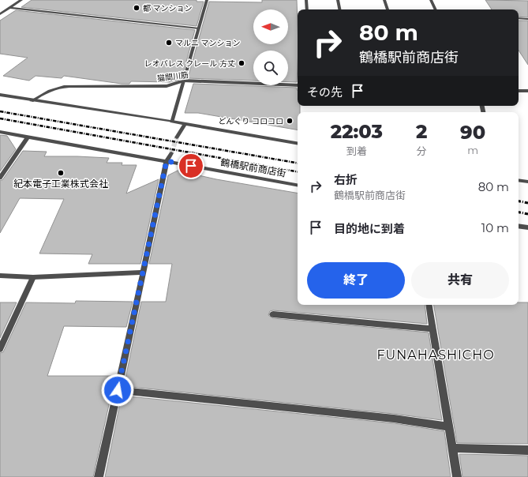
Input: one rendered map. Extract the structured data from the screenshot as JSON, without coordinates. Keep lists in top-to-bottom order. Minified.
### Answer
{"streets":{"street":["猫間川筋","鶴橋駅前商店街"]},"districts":["FUNAHASHICHO"],"places":["都 マンション","マルニ マンション","レオパレス クレール 方丈","どんぐり コロコロ","紀本電子工業株式会社"],"north":"left","page":{"turn":["80 m","鶴橋駅前商店街"],"then":"その先","eta":["22:03","到着","2","分","90","m"],"list":[{"name":"右折","note":"鶴橋駅前商店街","value":"80 m"},{"name":"目的地に到着","value":"10 m"}],"buttons":["終了","共有"]}}
